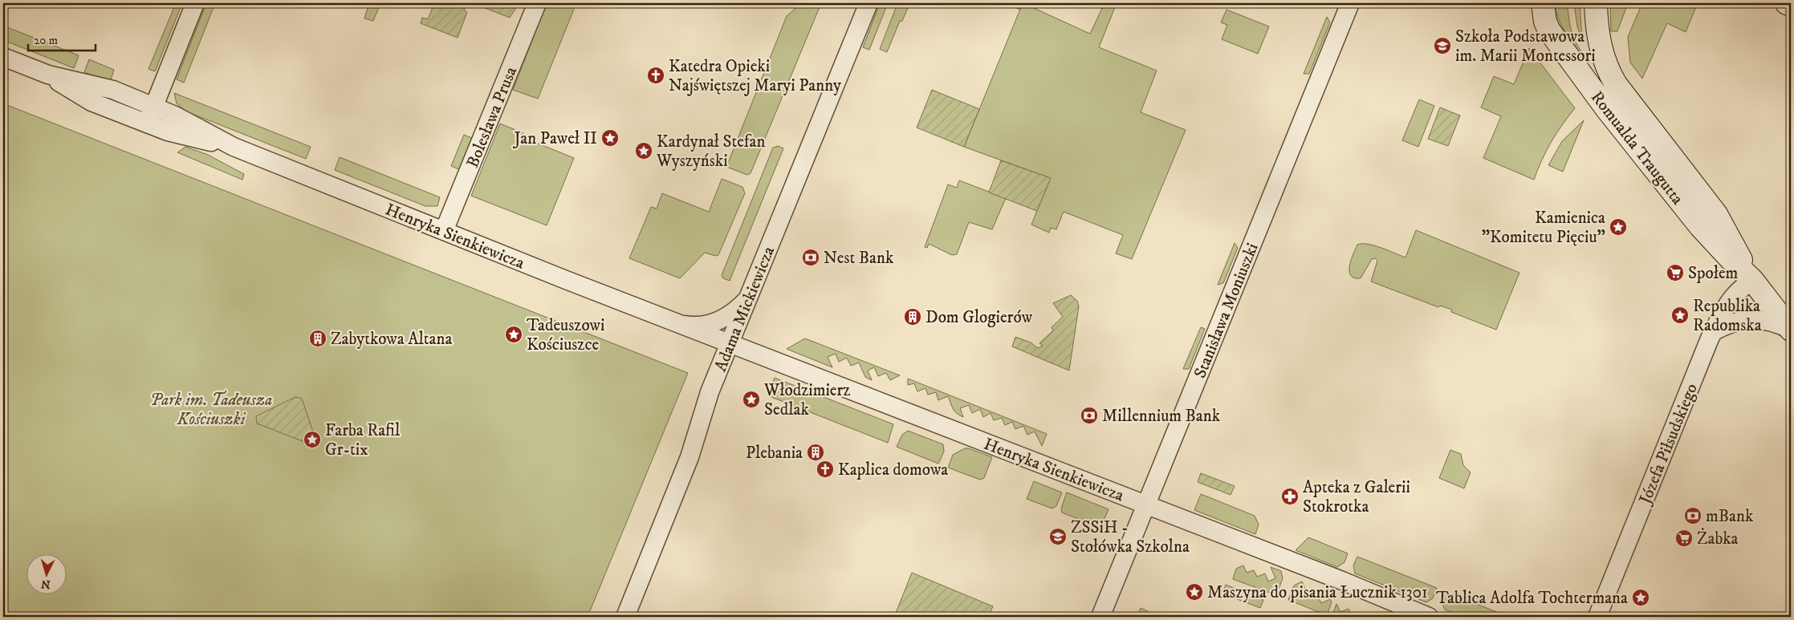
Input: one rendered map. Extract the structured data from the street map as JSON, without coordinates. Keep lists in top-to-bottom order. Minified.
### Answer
{"streets":{"street":["Bolesława Prusa","Romualda Traugutta","Henryka Sienkiewicza","Adama Mickiewicza","Stanisława Moniuszki","Józefa Piłsudskiego"]},"crossings":[["Bolesława Prusa","Henryka Sienkiewicza"],["Romualda Traugutta","Józefa Piłsudskiego"],["Henryka Sienkiewicza","Adama Mickiewicza"],["Henryka Sienkiewicza","Stanisława Moniuszki"]],"parks":["Park im. Tadeusza Kościuszki"],"places":{"school or university":["Szkoła Podstawowa im. Marii Montessori","ZSSiH - Stołówka Szkolna"],"church":["Katedra Opieki Najświętszej Maryi Panny","Kaplica domowa"],"place":["Jan Paweł II","Kardynał Stefan Wyszyński","Kamienica \"Komitetu Pięciu\"","Republika Radomska","Tadeuszowi Kościuszce","Włodzimierz Sedlak","Farba Rafil Gr-tix","Maszyna do pisania Łucznik 1301","Tablica Adolfa Tochtermana"],"bank":["Nest Bank","Millennium Bank","mBank"],"supermarket":["Społem","Żabka"],"building":["Dom Glogierów","Zabytkowa Altana","Plebania"],"pharmacy":["Apteka z Galerii Stokrotka"]},"scale_bar":"20 m","north":"bottom"}
